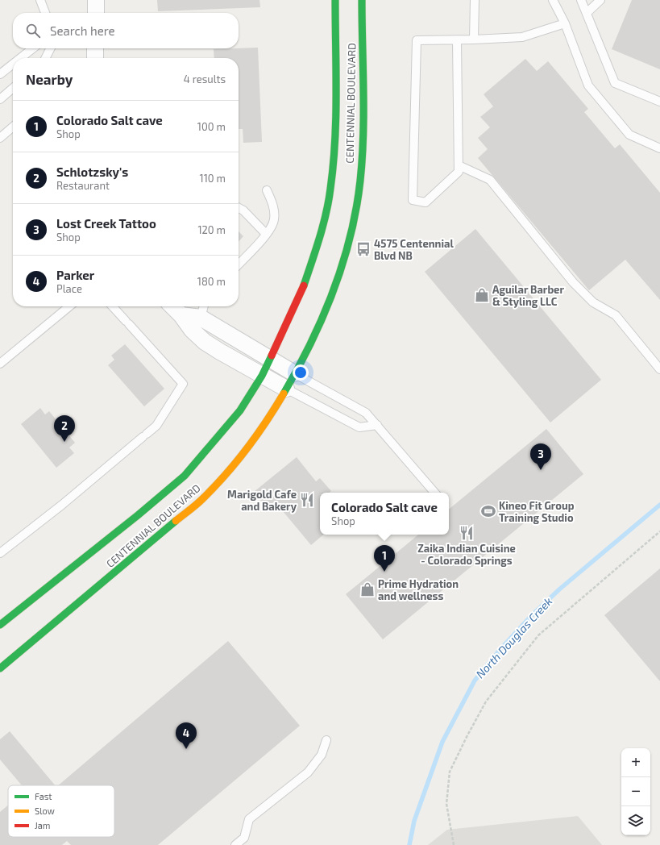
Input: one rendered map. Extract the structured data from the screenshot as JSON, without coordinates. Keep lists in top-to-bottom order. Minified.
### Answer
{"streets":{"main road":["CENTENNIAL BOULEVARD"]},"water":["North Douglas Creek"],"places":{"bus stop":["4575 Centennial Blvd NB"],"shop":["Aguilar Barber & Styling LLC","Prime Hydration and wellness"],"restaurant":["Marigold Cafe and Bakery","Zaika Indian Cuisine - Colorado Springs"],"sports":["Kineo Fit Group Training Studio"]},"legend":["Fast","Slow","Jam"],"page":{"search":"Search here","heading":["Nearby","4 results"],"list":[{"mark":"1","name":"Colorado Salt cave","note":"Shop","value":"100 m"},{"mark":"2","name":"Schlotzsky's","note":"Restaurant","value":"110 m"},{"mark":"3","name":"Lost Creek Tattoo","note":"Shop","value":"120 m"},{"mark":"4","name":"Parker","note":"Place","value":"180 m"}],"pins":["2","3","1","4"],"popup":["Colorado Salt cave","Shop"],"map_buttons":["+","−"]}}
